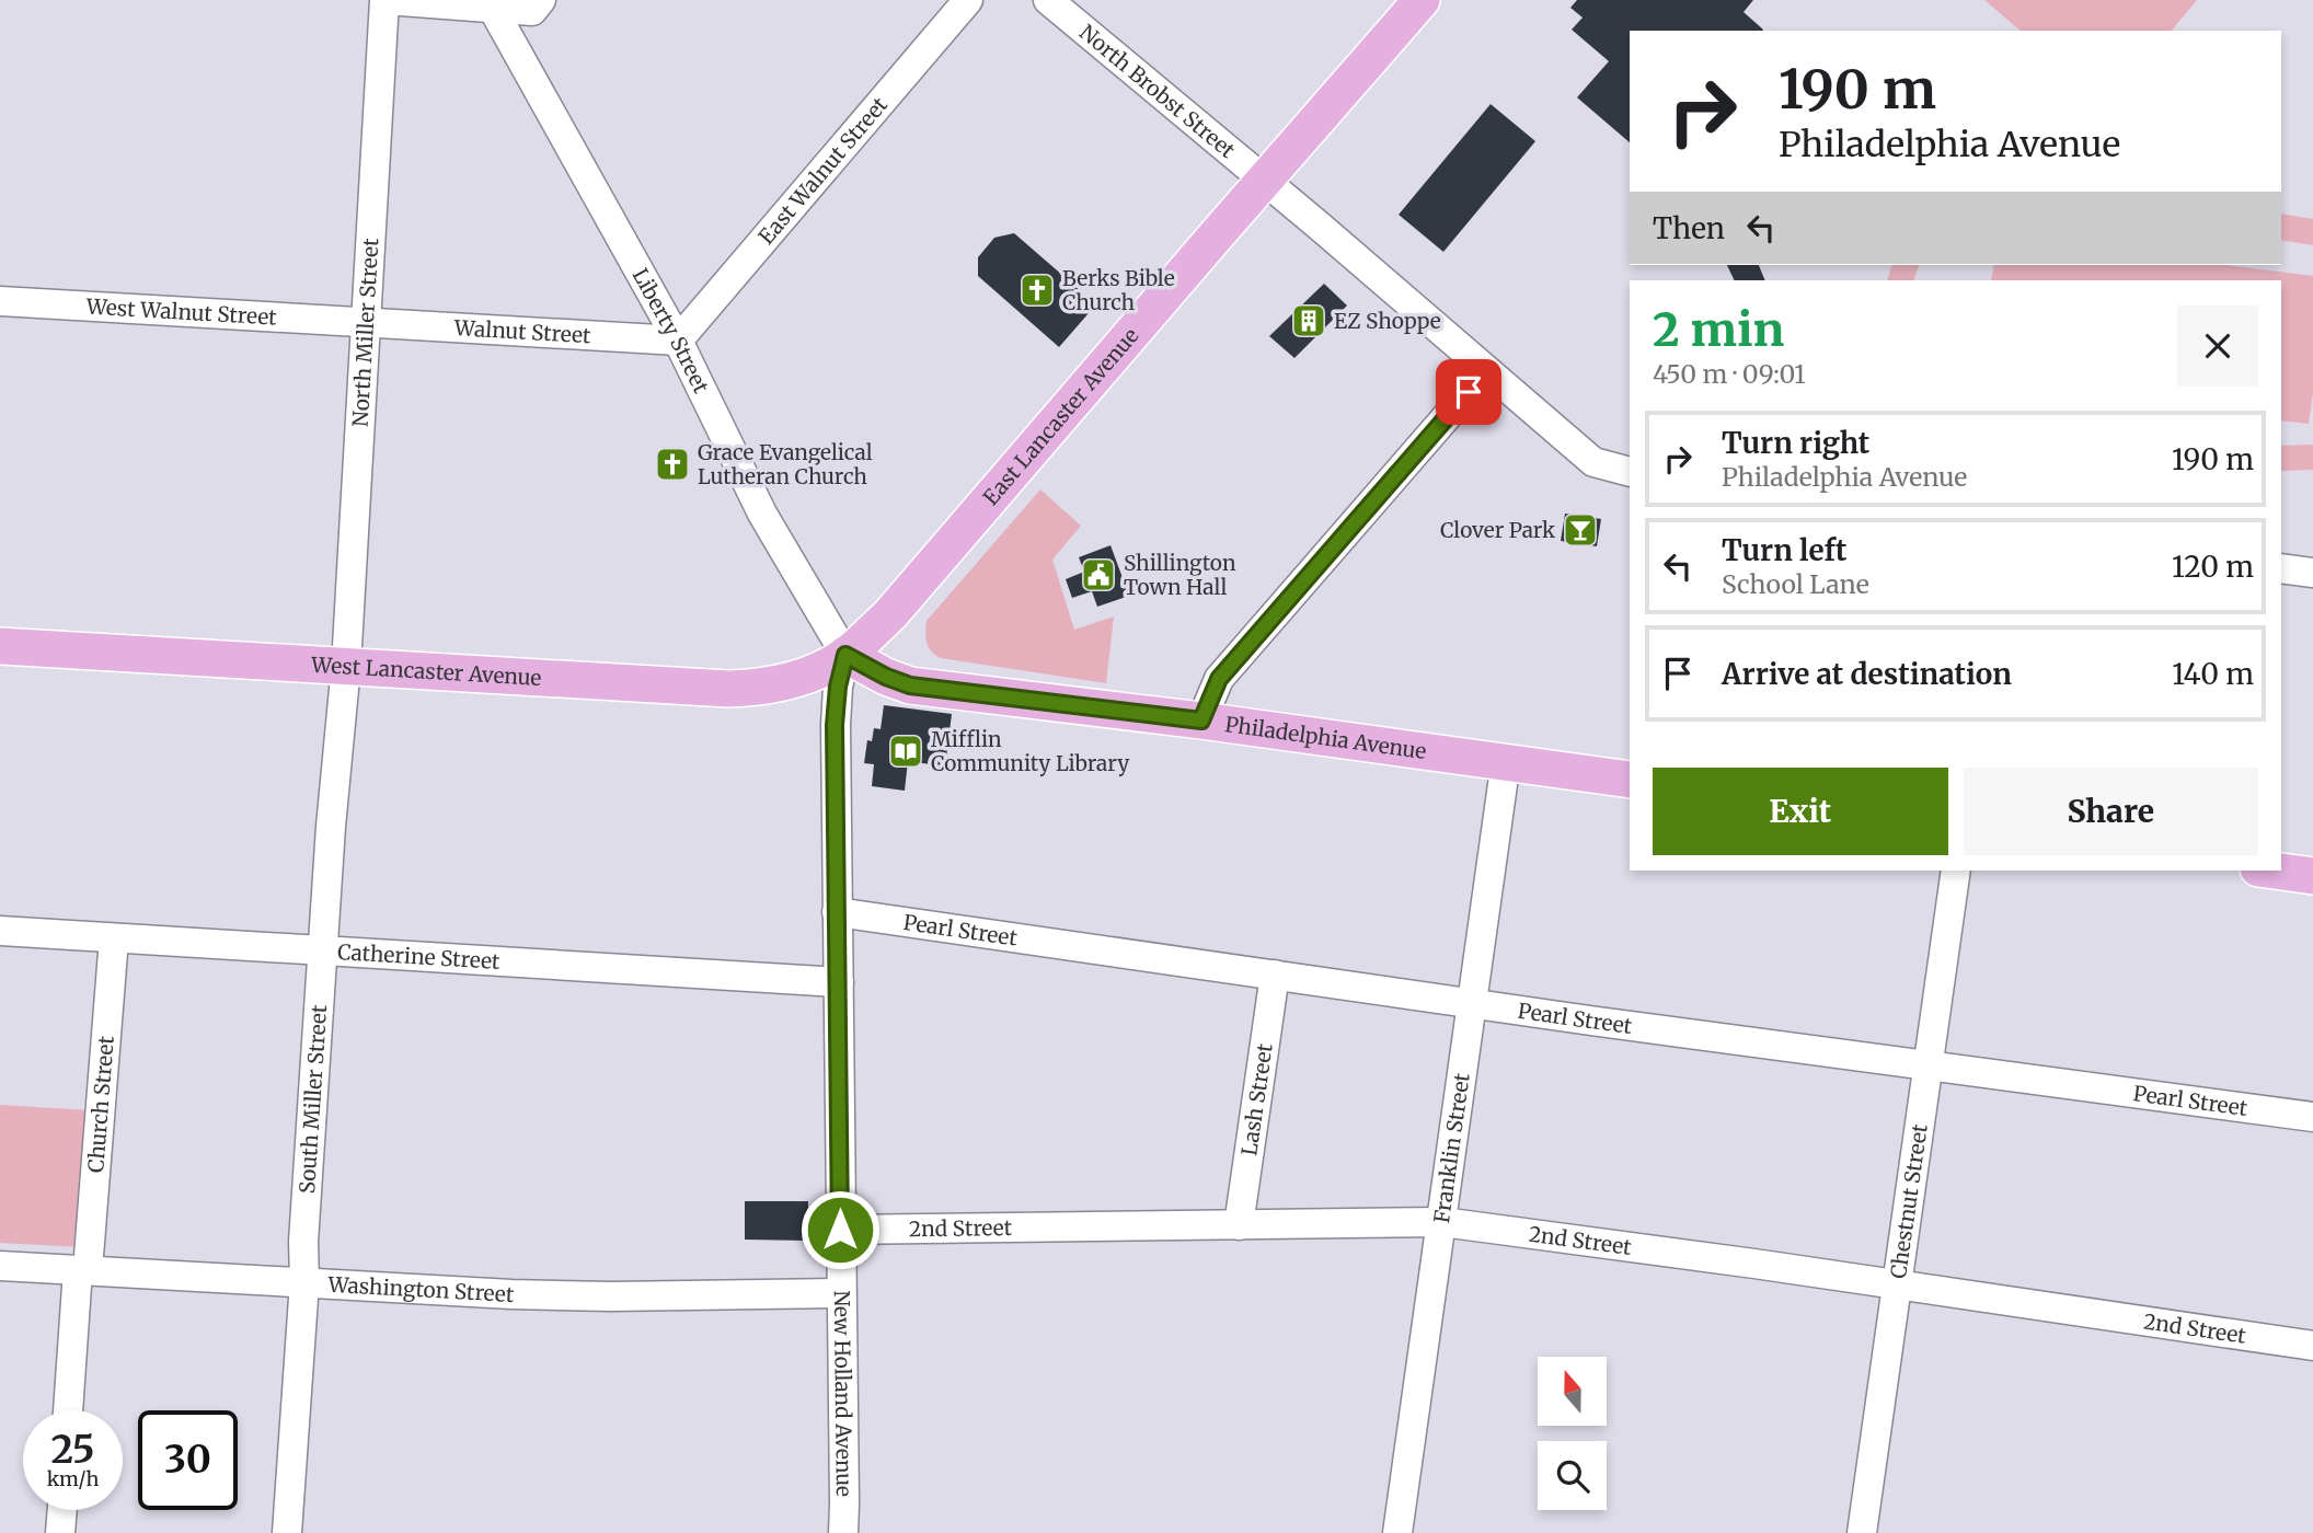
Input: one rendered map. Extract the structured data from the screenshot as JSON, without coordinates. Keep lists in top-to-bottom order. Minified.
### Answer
{"streets":{"main road":["East Lancaster Avenue","West Lancaster Avenue","Philadelphia Avenue"],"street":["North Brobst Street","East Walnut Street","West Walnut Street","Walnut Street","Liberty Street","North Miller Street","Pearl Street","Catherine Street","South Miller Street","Lash Street","Church Street","Franklin Street","Chestnut Street","2nd Street","Washington Street","New Holland Avenue"]},"crossings":[["North Brobst Street","East Lancaster Avenue"],["East Walnut Street","Walnut Street"],["East Walnut Street","Liberty Street"],["West Walnut Street","Walnut Street"],["West Walnut Street","North Miller Street"],["Walnut Street","Liberty Street"],["Walnut Street","North Miller Street"],["Liberty Street","East Lancaster Avenue"],["Liberty Street","West Lancaster Avenue"],["Liberty Street","Philadelphia Avenue"],["Liberty Street","New Holland Avenue"],["North Miller Street","West Lancaster Avenue"],["North Miller Street","South Miller Street"],["East Lancaster Avenue","West Lancaster Avenue"],["East Lancaster Avenue","Philadelphia Avenue"],["East Lancaster Avenue","New Holland Avenue"],["West Lancaster Avenue","Philadelphia Avenue"],["West Lancaster Avenue","South Miller Street"],["West Lancaster Avenue","New Holland Avenue"],["Philadelphia Avenue","Franklin Street"],["Philadelphia Avenue","New Holland Avenue"],["Pearl Street","Lash Street"],["Pearl Street","Franklin Street"],["Pearl Street","Chestnut Street"],["Pearl Street","New Holland Avenue"],["Catherine Street","South Miller Street"],["Catherine Street","Church Street"],["Catherine Street","New Holland Avenue"],["South Miller Street","Washington Street"],["Lash Street","2nd Street"],["Church Street","Washington Street"],["Franklin Street","2nd Street"],["Chestnut Street","2nd Street"],["2nd Street","New Holland Avenue"],["Washington Street","New Holland Avenue"]],"places":{"church":["Berks Bible Church","Grace Evangelical Lutheran Church"],"building":["EZ Shoppe"],"bar":["Clover Park"],"public building":["Shillington Town Hall"],"library":["Mifflin Community Library"]},"north":"top","page":{"turn":["190 m","Philadelphia Avenue"],"then":"Then","heading":["2 min","450 m · 09:01"],"list":[{"name":"Turn right","note":"Philadelphia Avenue","value":"190 m"},{"name":"Turn left","note":"School Lane","value":"120 m"},{"name":"Arrive at destination","value":"140 m"}],"buttons":["Exit","Share"],"speed":"25 km/h","limit":"30"}}
